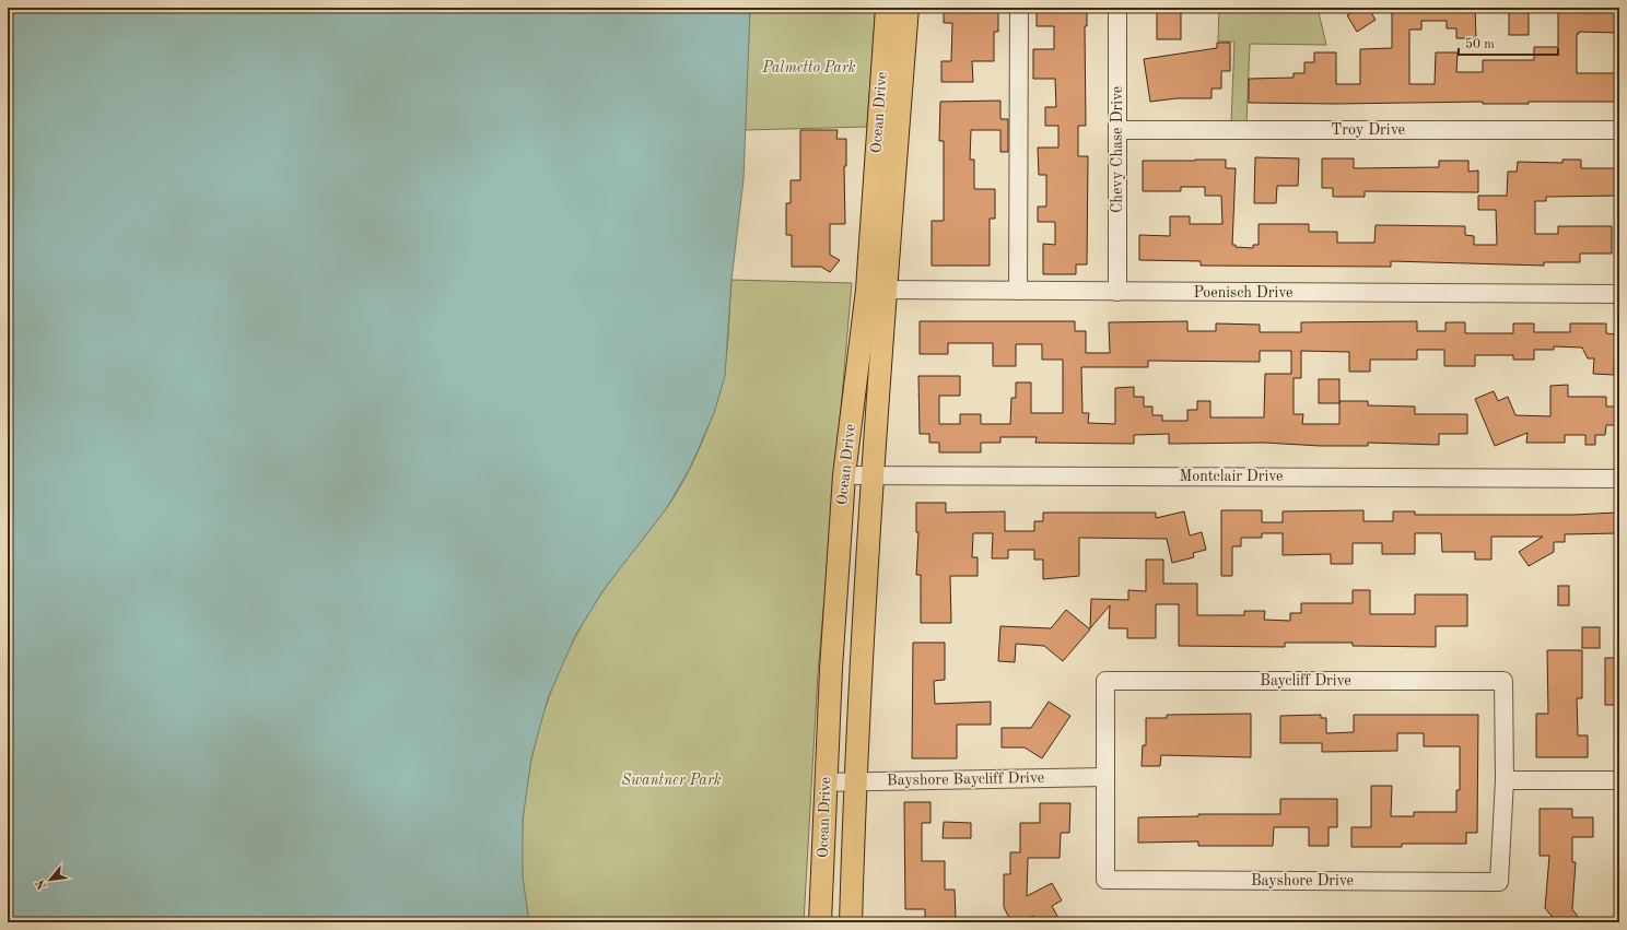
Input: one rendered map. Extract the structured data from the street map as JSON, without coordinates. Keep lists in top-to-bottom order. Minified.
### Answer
{"streets":{"main road":["Ocean Drive"],"street":["Troy Drive","Chevy Chase Drive","Poenisch Drive","Montclair Drive","Baycliff Drive","Bayshore Baycliff Drive","Bayshore Drive"]},"crossings":[["Ocean Drive","Poenisch Drive"],["Ocean Drive","Montclair Drive"],["Ocean Drive","Bayshore Baycliff Drive"],["Troy Drive","Chevy Chase Drive"],["Chevy Chase Drive","Poenisch Drive"],["Baycliff Drive","Bayshore Baycliff Drive"],["Baycliff Drive","Bayshore Drive"],["Bayshore Baycliff Drive","Bayshore Drive"]],"parks":["Palmetto Park","Swantner Park"],"scale_bar":"50 m","north":"bottom left"}
